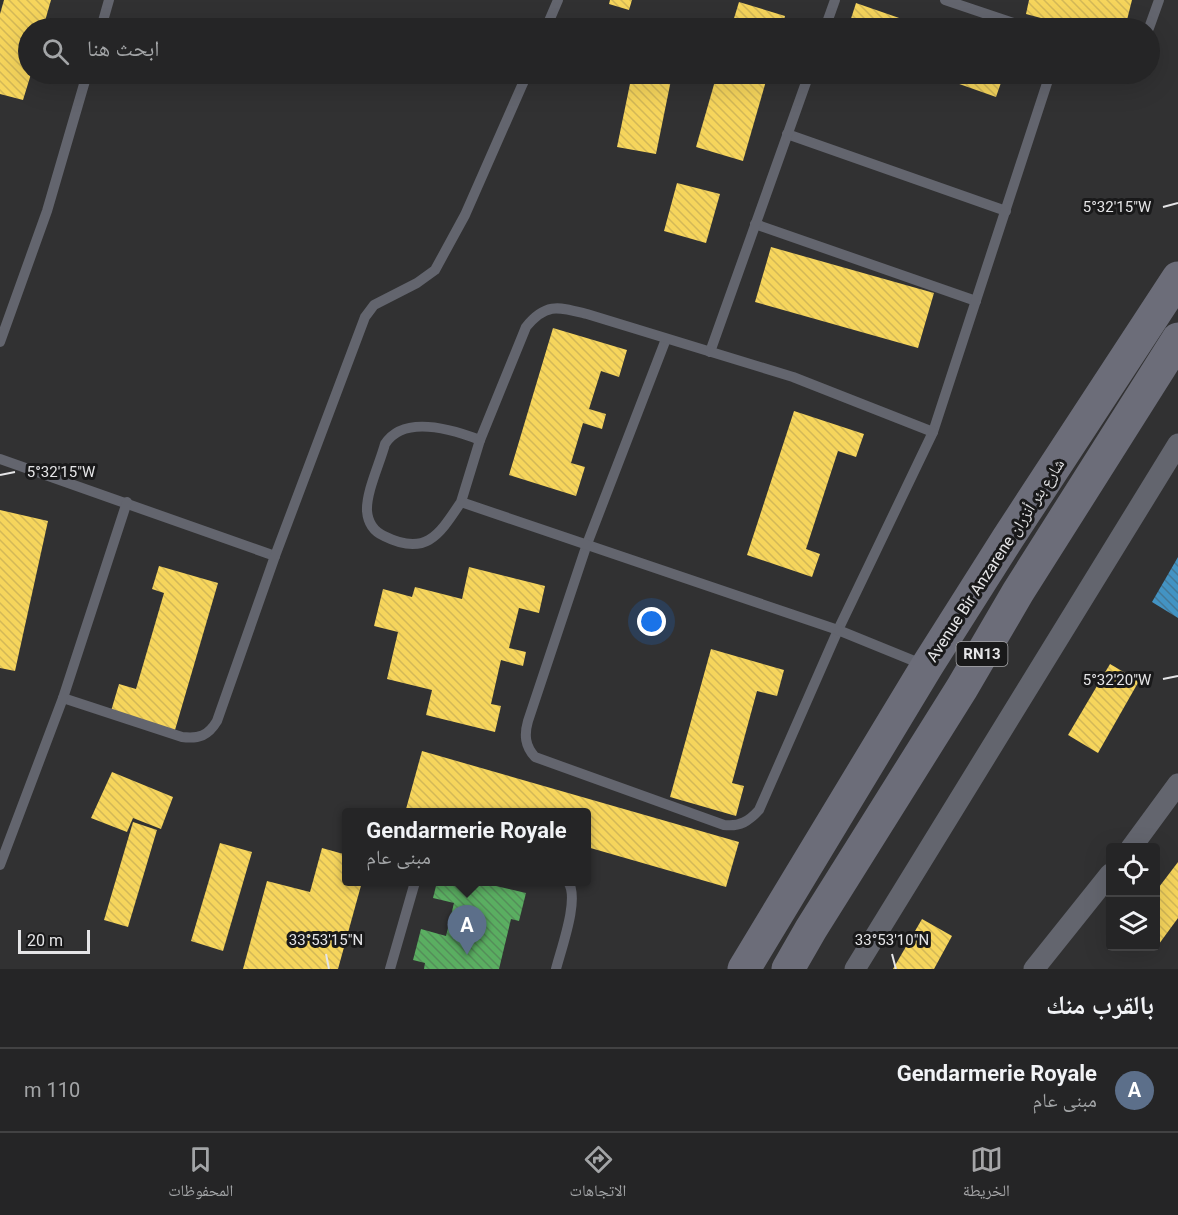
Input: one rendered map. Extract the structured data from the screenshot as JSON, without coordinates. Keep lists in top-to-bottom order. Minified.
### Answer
{"streets":{"main road":["Avenue Bir Anzarene شارع بئر أنزران","RN13"]},"scale_bar":"20 m","page":{"search":"ابحث هنا","popup":["Gendarmerie Royale","مبنى عام"],"pins":"A","scale":"20 m","heading":"بالقرب منك","list":[{"mark":"A","name":"Gendarmerie Royale","note":"مبنى عام","value":"110 m"}],"nav":["الخريطة","الاتجاهات","المحفوظات"]},"coordinates":["5°32'15\"W","5°32'20\"W","33°53'15\"N","33°53'10\"N"]}
